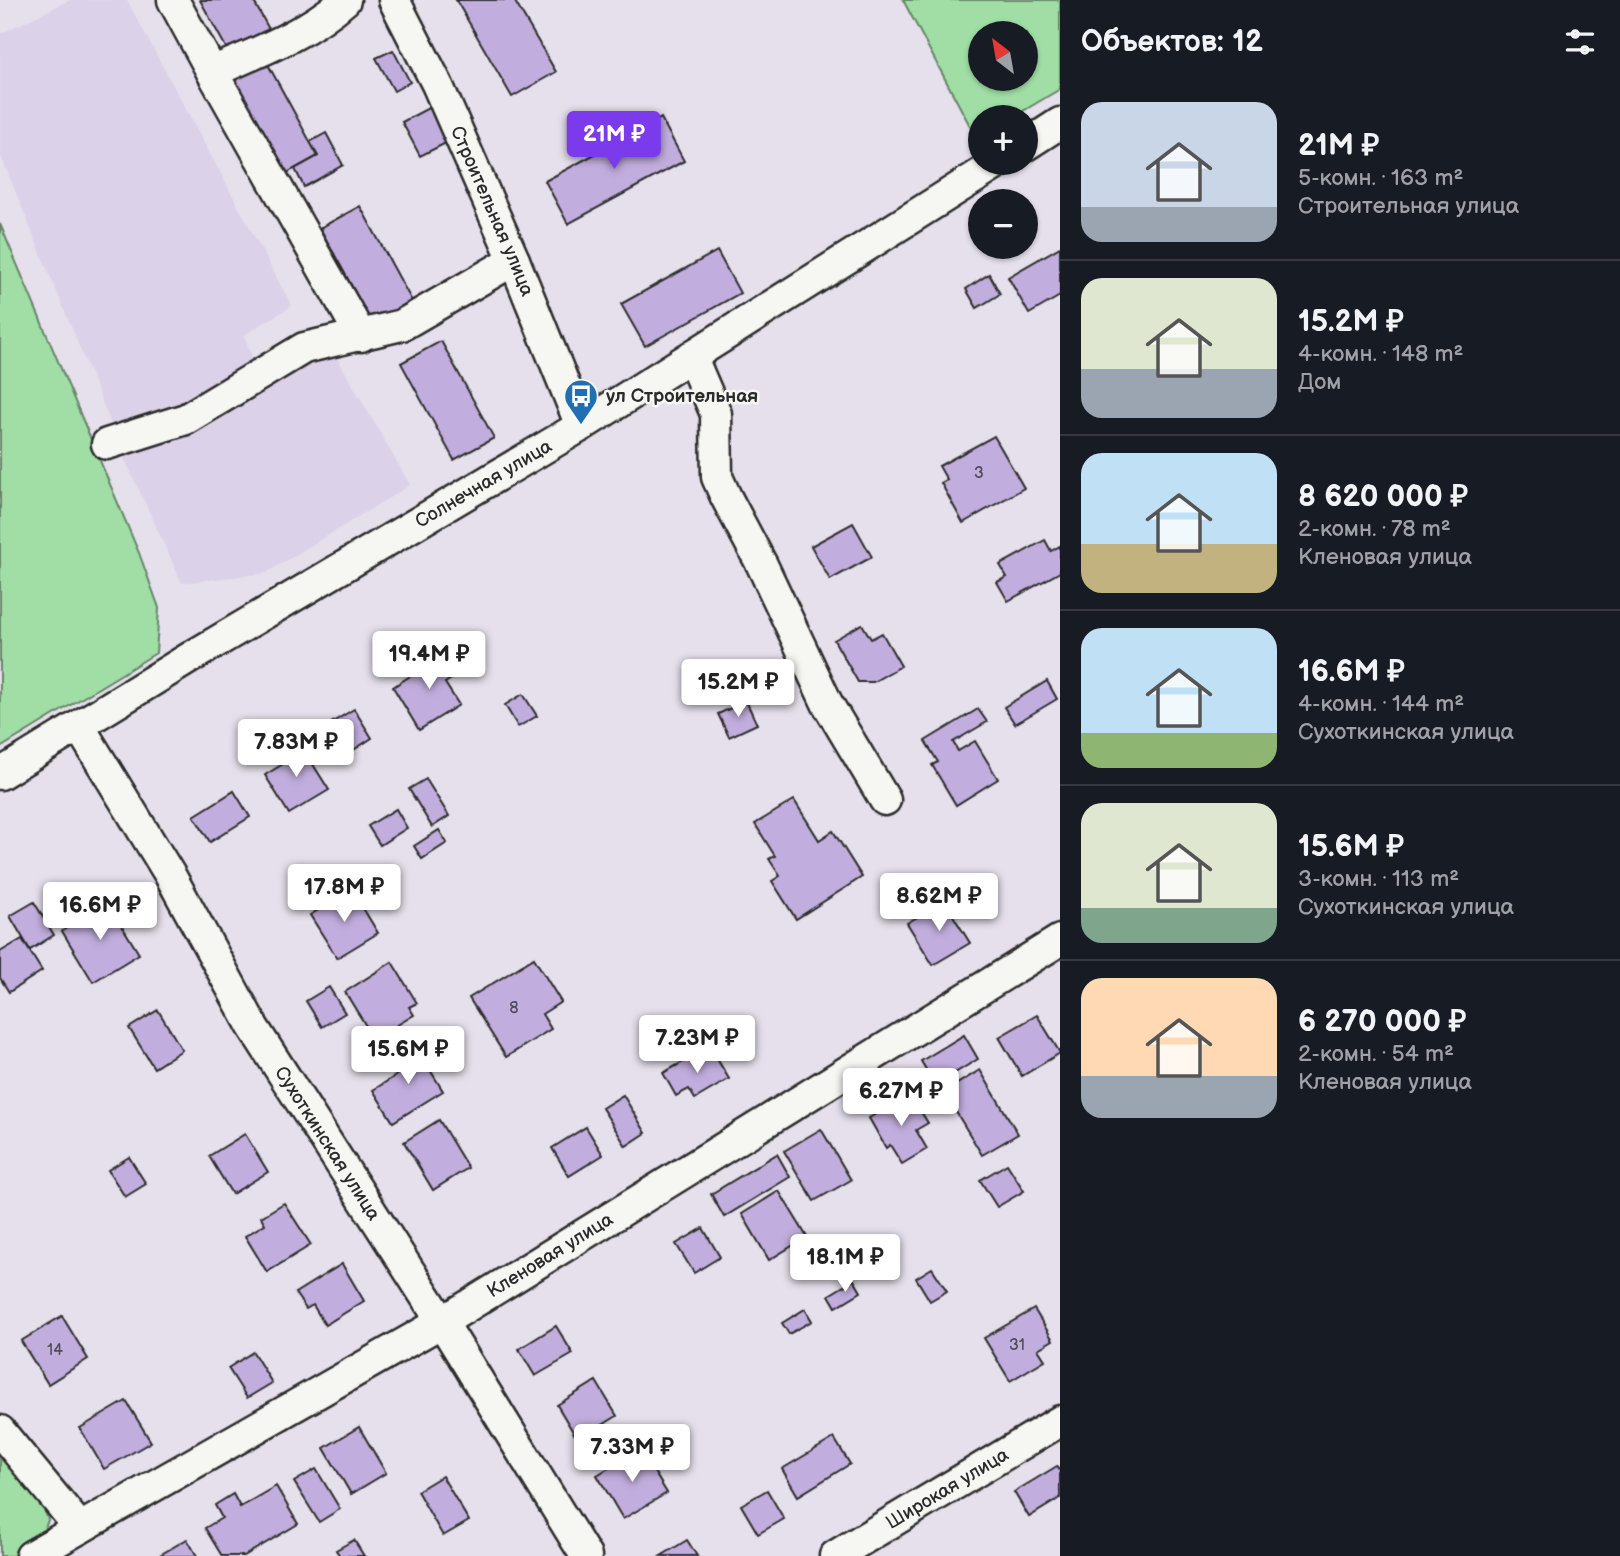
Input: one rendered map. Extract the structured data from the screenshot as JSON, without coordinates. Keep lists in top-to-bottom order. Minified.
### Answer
{"streets":{"street":["Строительная улица","Солнечная улица","Сухоткинская улица","Кленовая улица","Широкая улица"]},"crossings":[["Строительная улица","Солнечная улица"],["Солнечная улица","Сухоткинская улица"],["Сухоткинская улица","Кленовая улица"]],"places":{"bus stop":["ул Строительная"]},"house_numbers":["3","8","31","14"],"north":"top left","page":{"heading":"Объектов: 12","map_buttons":["+","−"],"list":[{"name":"21M ₽","note":"5-комн. · 163 m² · Строительная улица"},{"name":"15.2M ₽","note":"4-комн. · 148 m² · Дом"},{"name":"8 620 000 ₽","note":"2-комн. · 78 m² · Кленовая улица"},{"name":"16.6M ₽","note":"4-комн. · 144 m² · Сухоткинская улица"},{"name":"15.6M ₽","note":"3-комн. · 113 m² · Сухоткинская улица"},{"name":"6 270 000 ₽","note":"2-комн. · 54 m² · Кленовая улица"}],"price":["21M ₽","19.4M ₽","15.2M ₽","7.83M ₽","17.8M ₽","8.62M ₽","16.6M ₽","7.23M ₽","15.6M ₽","6.27M ₽","18.1M ₽","7.33M ₽"]}}
